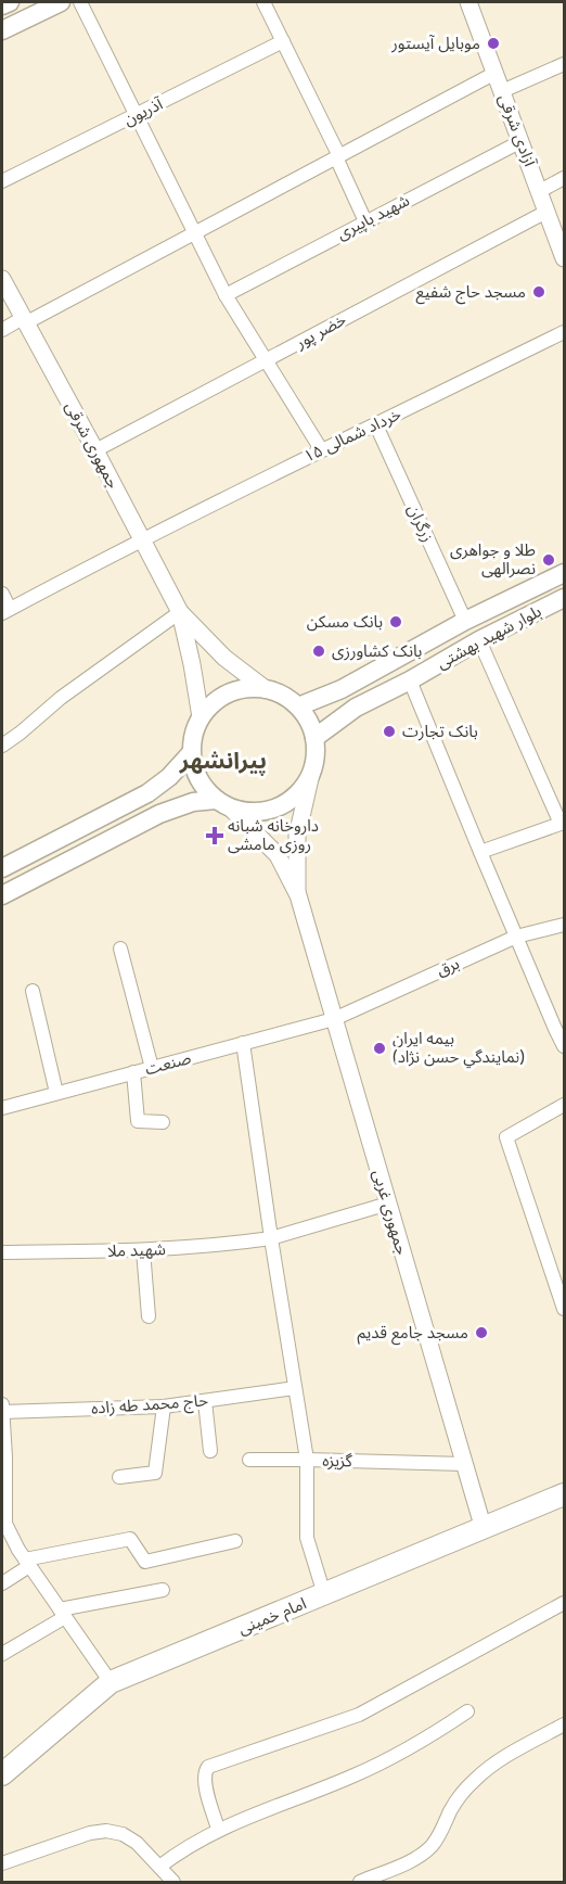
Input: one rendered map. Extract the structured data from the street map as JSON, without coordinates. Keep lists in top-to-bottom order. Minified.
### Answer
{"streets":{"main road":["بلوار شهید بهشتی","امام خمینی"],"street":["آذریون","آزادی شرقی","شهید باپیری","خضر پور","۱۵ خرداد شمالی","جمهوری شرقی","زرگران","برق","صنعت","جمهوری غربی","شهید ملا","حاج محمد طه زاده","گزیزه"]},"crossings":[["آزادی شرقی","شهید باپیری"],["آزادی شرقی","خضر پور"],["خضر پور","جمهوری شرقی"],["۱۵ خرداد شمالی","جمهوری شرقی"],["۱۵ خرداد شمالی","زرگران"],["زرگران","بلوار شهید بهشتی"],["برق","صنعت"],["برق","جمهوری غربی"],["صنعت","جمهوری غربی"],["جمهوری غربی","شهید ملا"],["جمهوری غربی","گزیزه"],["جمهوری غربی","امام خمینی"],["گزیزه","امام خمینی"]],"districts":["پیرانشهر"],"places":{"other":["موبایل آیستور","مسجد حاج شفیع","طلا و جواهری نصرالهی","بانک مسکن","بانک کشاورزی","بانک تجارت","بيمه ايران (نمايندگي حسن نژاد)","مسجد جامع قدیم"],"health":["داروخانه شبانه روزی مامشی"]}}
